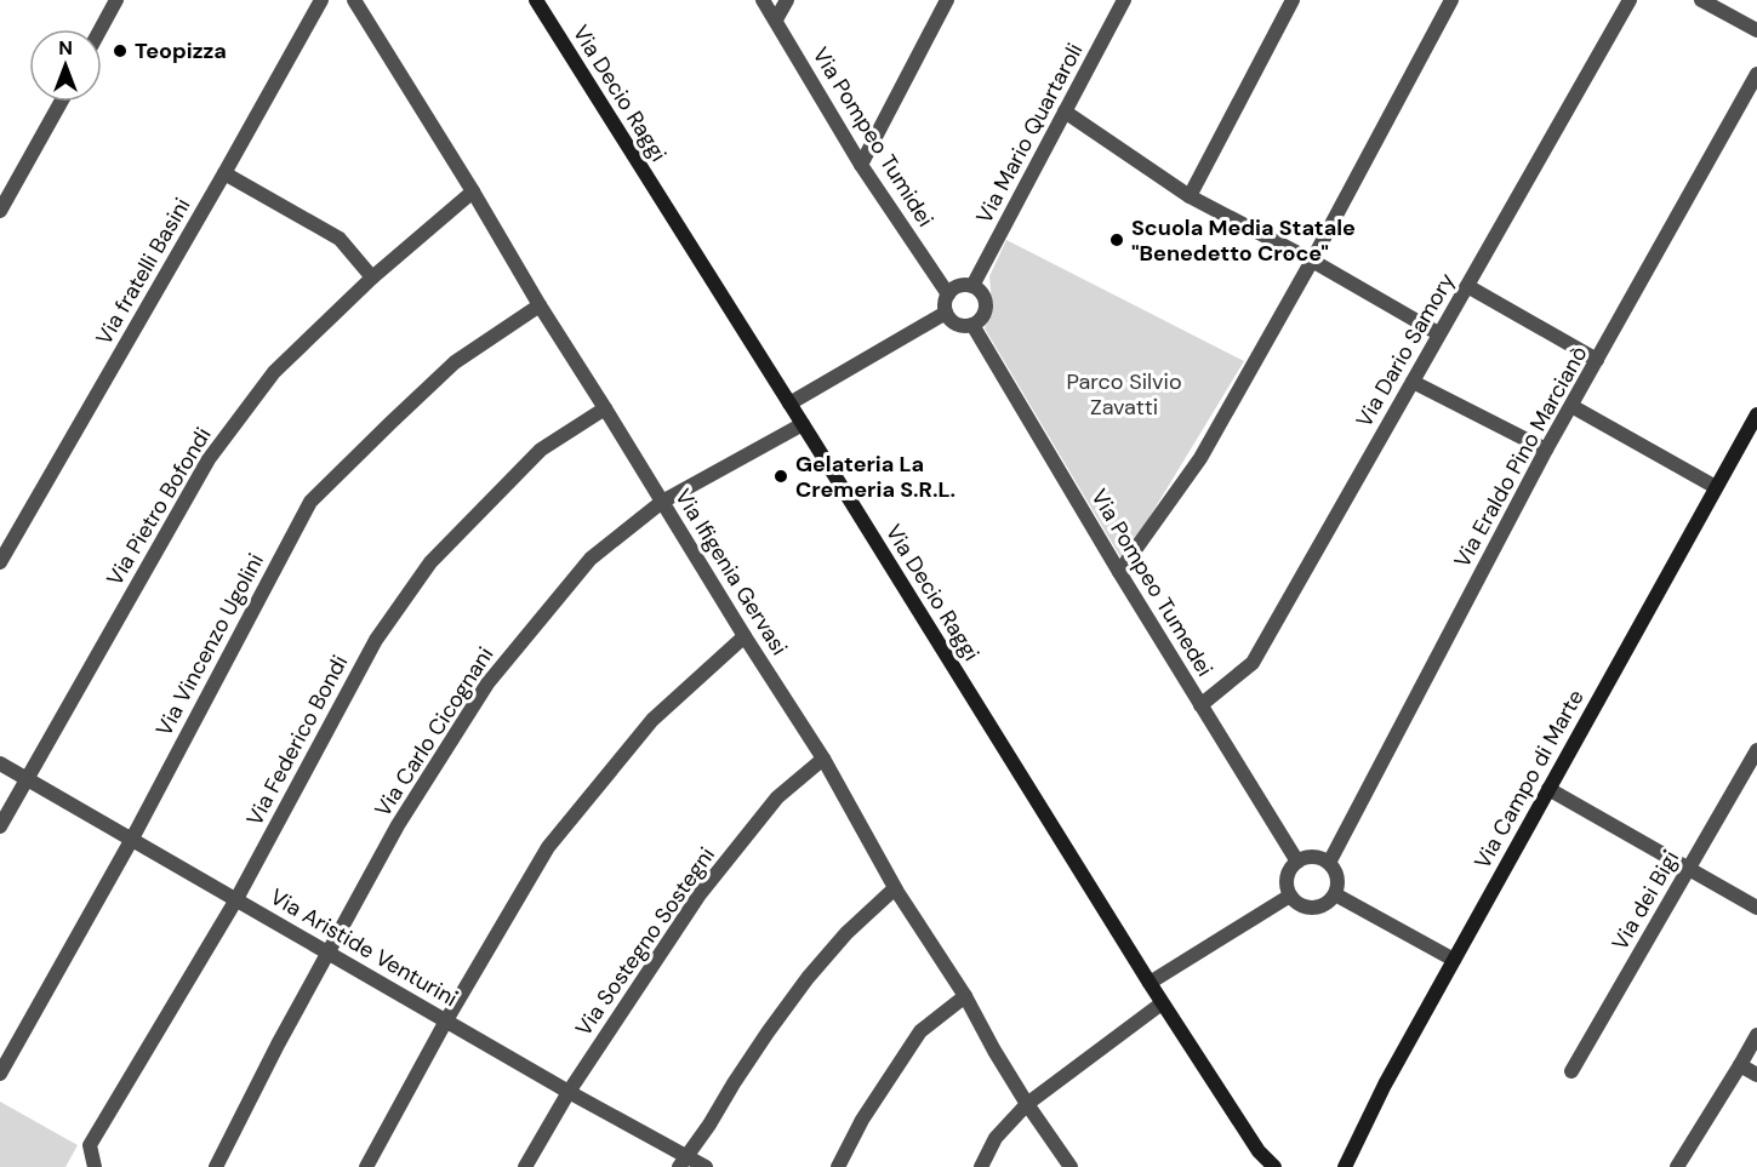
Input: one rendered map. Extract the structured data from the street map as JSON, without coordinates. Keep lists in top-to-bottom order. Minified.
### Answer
{"streets":{"main road":["Via Decio Raggi","Via Campo di Marte"],"street":["Via Mario Quartaroli","Via Pompeo Tumidei","Via fratelli Basini","Via Dario Samory","Via Eraldo Pino Marcianò","Via Pietro Bofondi","Via Ifigenia Gervasi","Via Pompeo Tumedei","Via Vincenzo Ugolini","Via Carlo Cicognani","Via Federico Bondi","Via dei Bigi","Via Sostegno Sostegni","Via Aristide Venturini"]},"crossings":[["Via Decio Raggi","Via Carlo Cicognani"],["Via Mario Quartaroli","Via Pompeo Tumidei"],["Via Mario Quartaroli","Via Pompeo Tumedei"],["Via Pompeo Tumidei","Via Pompeo Tumedei"],["Via Dario Samory","Via Pompeo Tumedei"],["Via Eraldo Pino Marcianò","Via Pompeo Tumedei"],["Via Pietro Bofondi","Via Ifigenia Gervasi"],["Via Pietro Bofondi","Via Aristide Venturini"],["Via Ifigenia Gervasi","Via Vincenzo Ugolini"],["Via Ifigenia Gervasi","Via Carlo Cicognani"],["Via Ifigenia Gervasi","Via Federico Bondi"],["Via Ifigenia Gervasi","Via Sostegno Sostegni"],["Via Vincenzo Ugolini","Via Aristide Venturini"],["Via Carlo Cicognani","Via Aristide Venturini"],["Via Federico Bondi","Via Aristide Venturini"],["Via Sostegno Sostegni","Via Aristide Venturini"]],"parks":["Parco Silvio Zavatti"],"places":["Teopizza","Scuola Media Statale \"Benedetto Croce\"","Gelateria La Cremeria S.R.L."],"north":"top"}
